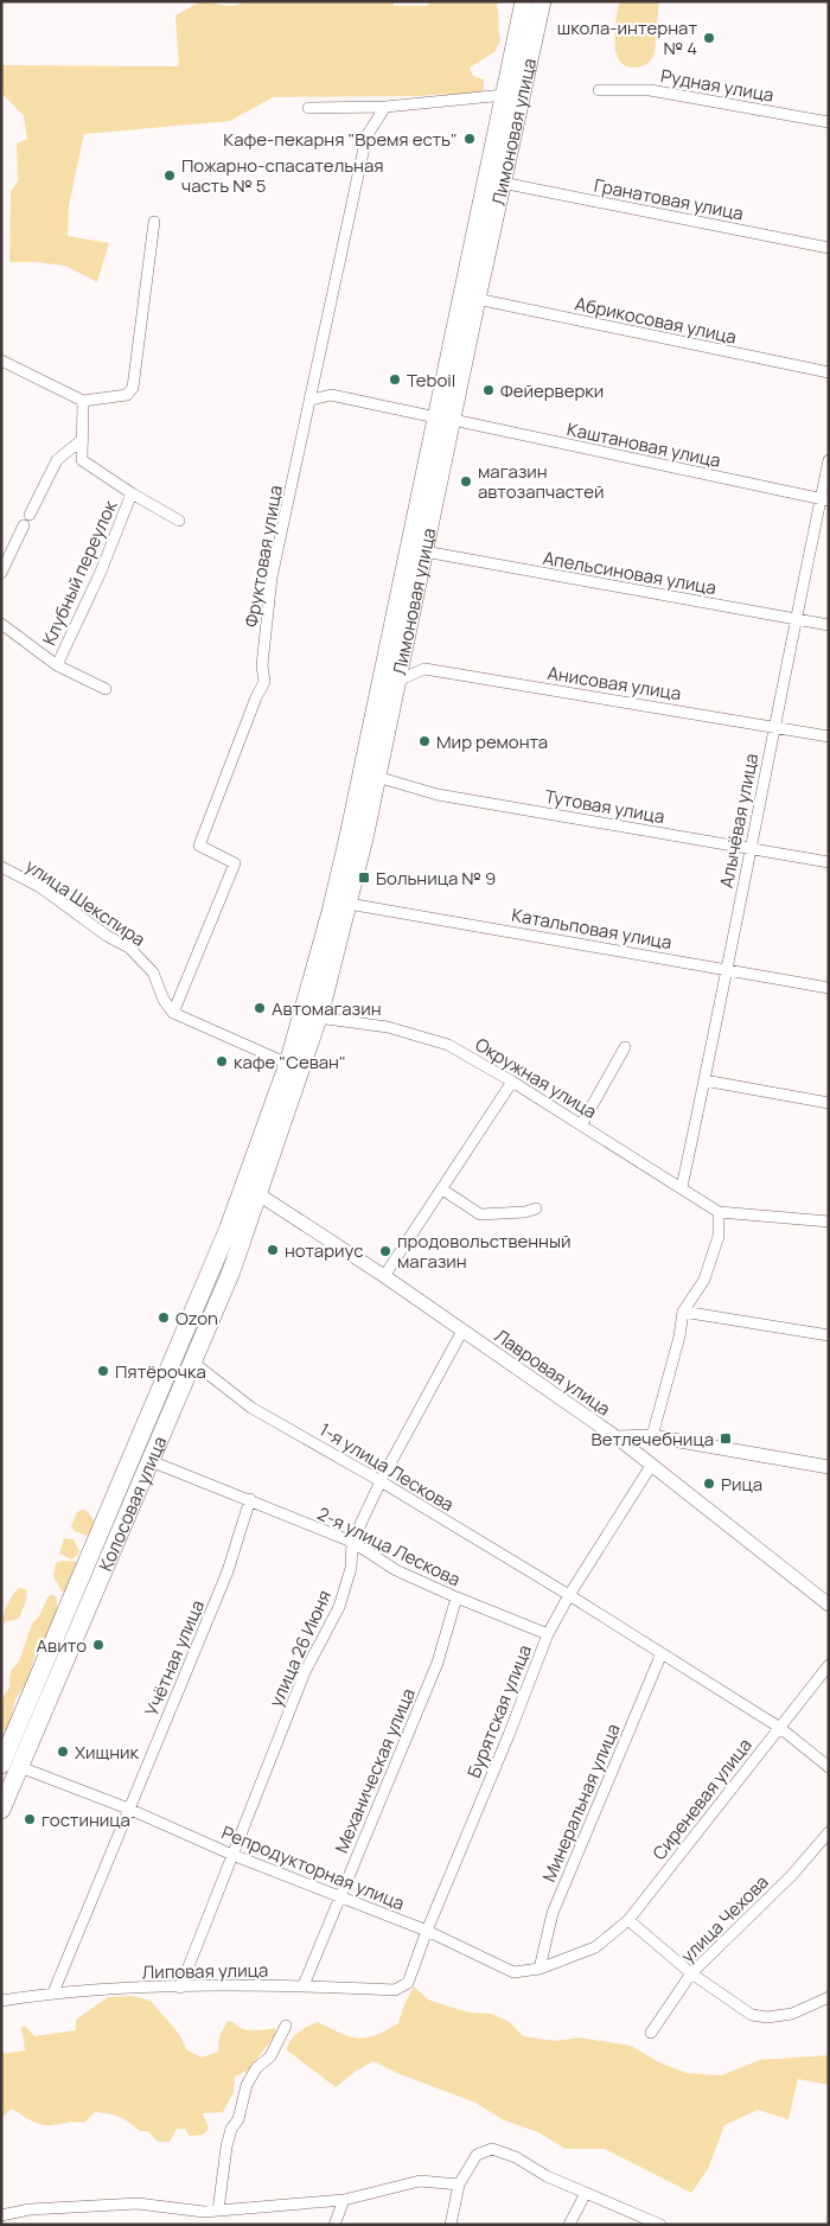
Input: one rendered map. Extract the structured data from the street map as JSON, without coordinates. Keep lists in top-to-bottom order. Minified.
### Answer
{"streets":{"highway":["Лимоновая улица","Колосовая улица"],"street":["Рудная улица","Гранатовая улица","Абрикосовая улица","Каштановая улица","Фруктовая улица","Клубный переулок","Апельсиновая улица","Анисовая улица","Тутовая улица","Алычёвая улица","улица Шекспира","Катальповая улица","Окружная улица","Лавровая улица","1-я улица Лескова","2-я улица Лескова","улица 26 Июня","Учётная улица","Бурятская улица","Механическая улица","Сиреневая улица","Минеральная улица","Репродукторная улица","улица Чехова","Липовая улица"]},"crossings":[["Лимоновая улица","Гранатовая улица"],["Лимоновая улица","Абрикосовая улица"],["Лимоновая улица","Каштановая улица"],["Лимоновая улица","Апельсиновая улица"],["Лимоновая улица","Анисовая улица"],["Лимоновая улица","Тутовая улица"],["Лимоновая улица","Катальповая улица"],["Лимоновая улица","Окружная улица"],["Лимоновая улица","Лавровая улица"],["Лимоновая улица","Колосовая улица"],["Каштановая улица","Фруктовая улица"],["Каштановая улица","Алычёвая улица"],["Фруктовая улица","улица Шекспира"],["Апельсиновая улица","Алычёвая улица"],["Анисовая улица","Алычёвая улица"],["Тутовая улица","Алычёвая улица"],["Алычёвая улица","Катальповая улица"],["Алычёвая улица","Окружная улица"],["Лавровая улица","Колосовая улица"],["Лавровая улица","улица 26 Июня"],["Лавровая улица","Бурятская улица"],["1-я улица Лескова","Колосовая улица"],["1-я улица Лескова","улица 26 Июня"],["1-я улица Лескова","Бурятская улица"],["1-я улица Лескова","Сиреневая улица"],["1-я улица Лескова","Минеральная улица"],["Колосовая улица","2-я улица Лескова"],["Колосовая улица","Репродукторная улица"],["2-я улица Лескова","улица 26 Июня"],["2-я улица Лескова","Учётная улица"],["2-я улица Лескова","Бурятская улица"],["2-я улица Лескова","Механическая улица"],["улица 26 Июня","Репродукторная улица"],["улица 26 Июня","Липовая улица"],["Учётная улица","Репродукторная улица"],["Учётная улица","Липовая улица"],["Бурятская улица","Репродукторная улица"],["Бурятская улица","Липовая улица"],["Механическая улица","Репродукторная улица"],["Механическая улица","Липовая улица"],["Сиреневая улица","Репродукторная улица"],["Минеральная улица","Репродукторная улица"]],"places":{"other":["школа-интернат № 4","Кафе-пекарня \"Время есть\"","Пожарно-спасательная часть № 5","Teboil","Фейерверки","магазин автозапчастей","Мир ремонта","Автомагазин","кафе \"Севан\"","нотариус","продовольственный магазин","Ozon","Пятёрочка","Рица","Авито","Хищник","гостиница"],"transit":["Больница № 9","Ветлечебница"]}}
